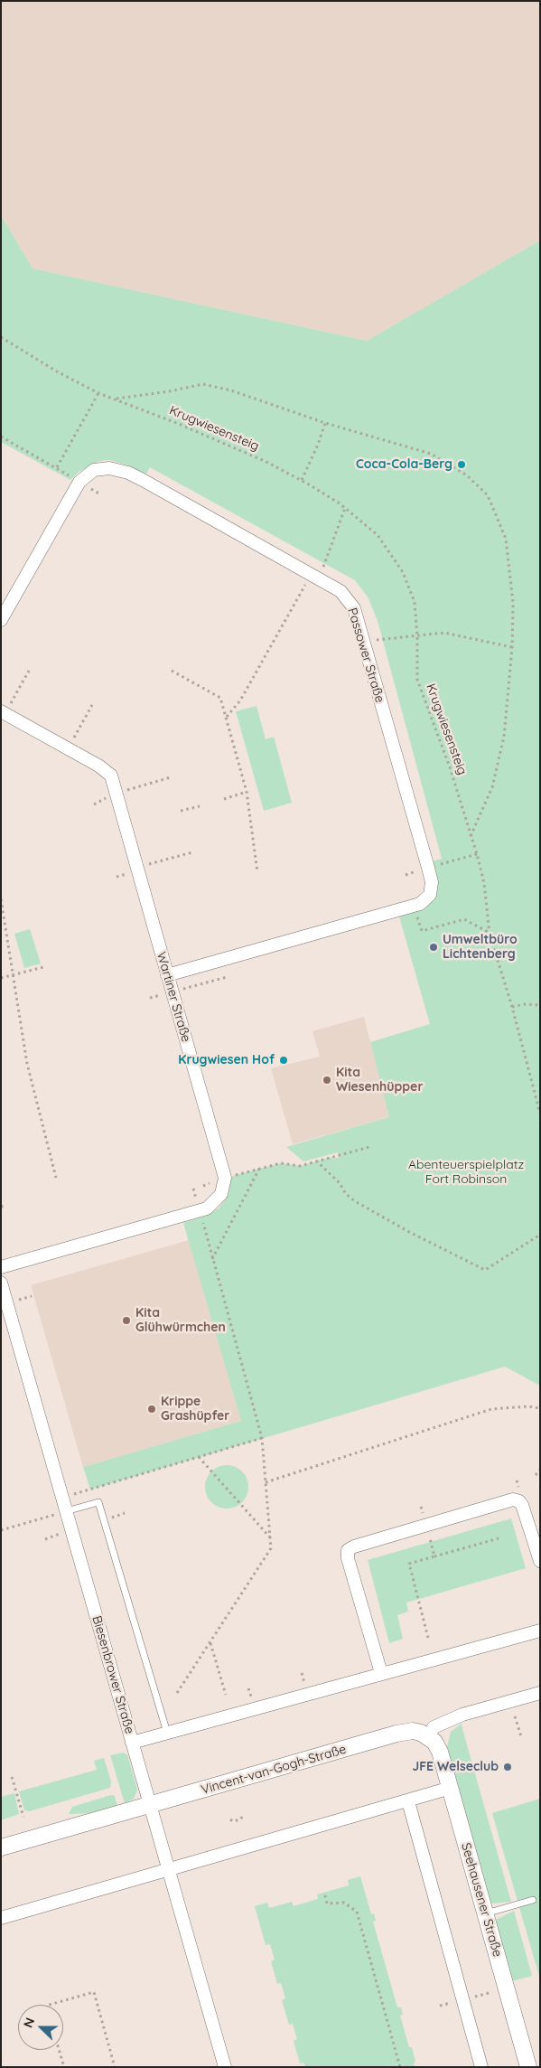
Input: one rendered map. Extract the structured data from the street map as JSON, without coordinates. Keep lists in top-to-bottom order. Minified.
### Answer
{"streets":{"street":["Passower Straße","Wartiner Straße","Biesenbrower Straße","Vincent-van-Gogh-Straße","Seehausener Straße"],"path":["Krugwiesensteig"]},"crossings":[["Passower Straße","Wartiner Straße"],["Biesenbrower Straße","Vincent-van-Gogh-Straße"],["Vincent-van-Gogh-Straße","Seehausener Straße"]],"parks":["Abenteuerspielplatz Fort Robinson"],"places":["Coca-Cola-Berg","Umweltbüro Lichtenberg","Krugwiesen Hof","Kita Wiesenhüpper","Kita Glühwürmchen","Krippe Grashüpfer","JFE Welseclub"],"north":"left"}
